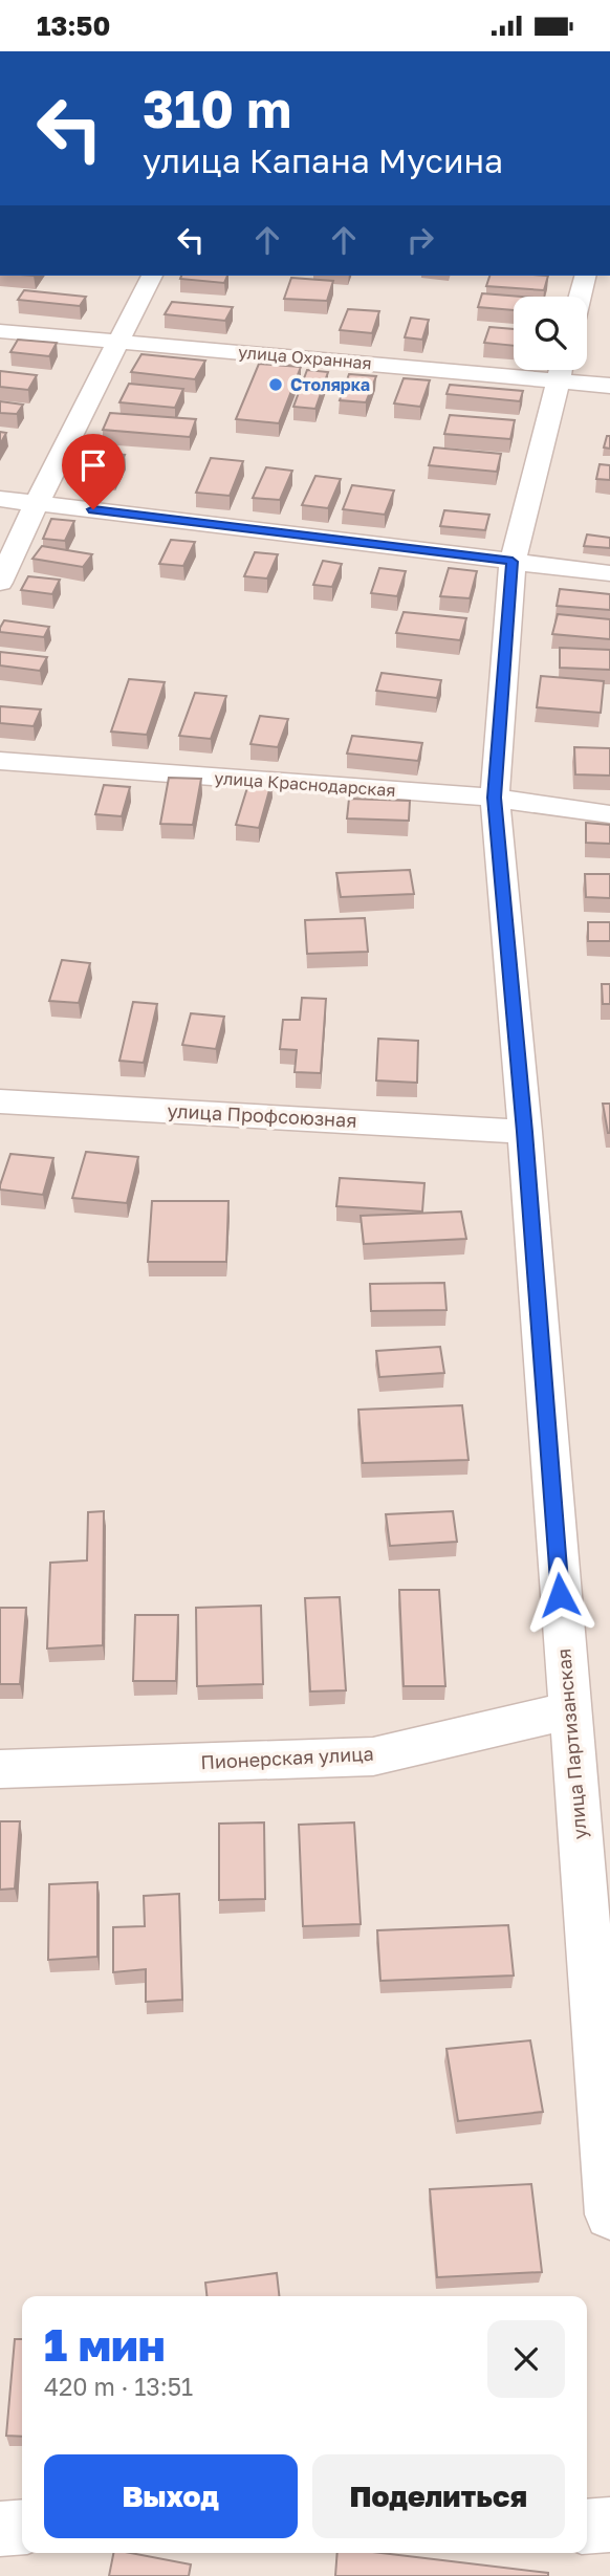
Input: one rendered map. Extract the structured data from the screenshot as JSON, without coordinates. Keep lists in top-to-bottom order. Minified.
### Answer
{"streets":{"street":["улица Охранная","улица Краснодарская","улица Профсоюзная","улица Партизанская","Пионерская улица"]},"crossings":[["улица Краснодарская","улица Партизанская"],["улица Профсоюзная","улица Партизанская"],["улица Партизанская","Пионерская улица"]],"places":["Столярка"],"page":{"status":"13:50","turn":["310 m","улица Капана Мусина"],"heading":["1 мин","420 m · 13:51"],"buttons":["Выход","Поделиться"]}}
